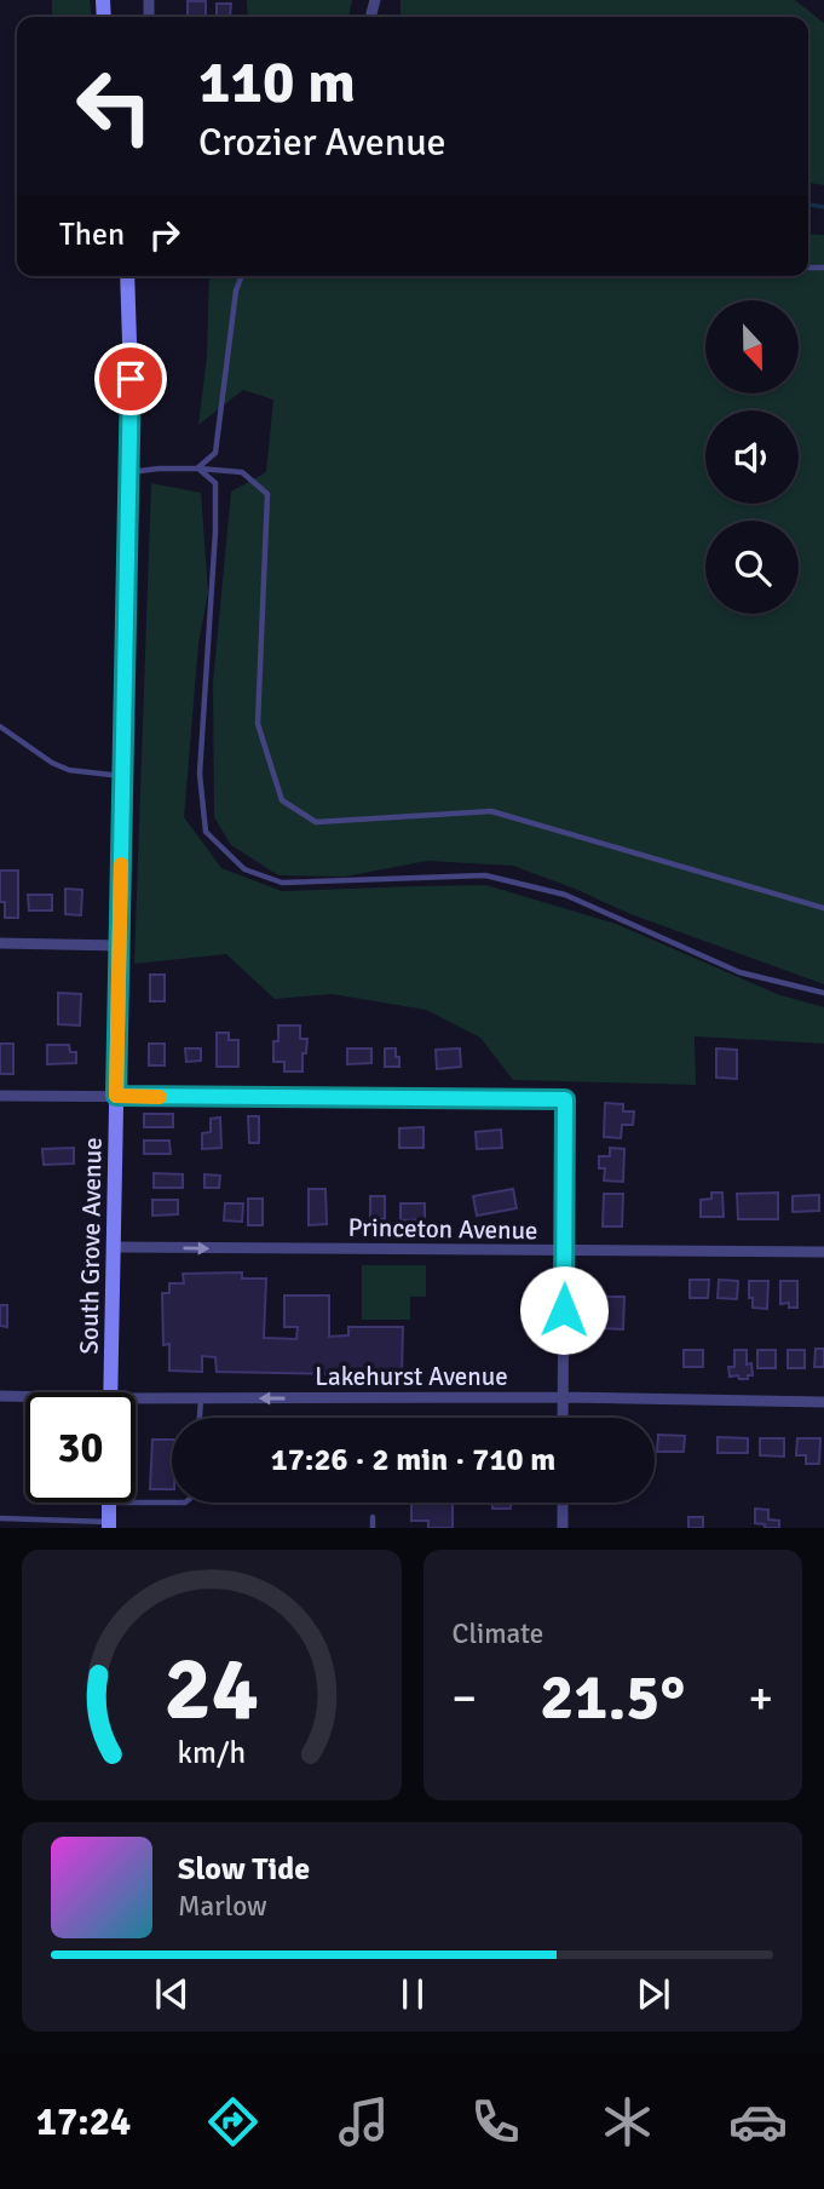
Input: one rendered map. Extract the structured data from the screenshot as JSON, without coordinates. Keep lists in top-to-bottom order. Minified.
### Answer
{"streets":{"main road":["South Grove Avenue"],"street":["Princeton Avenue","Lakehurst Avenue"]},"crossings":[["Princeton Avenue","South Grove Avenue"]],"one_way":["Princeton Avenue","Lakehurst Avenue"],"north":"bottom","page":{"turn":["110 m","Crozier Avenue"],"then":"Then","limit":"30","trip":"17:26 · 2 min · 710 m","tile":"Climate","heat":["−","21.5°","+"],"song":["Slow Tide","Marlow"],"tabs":"17:24","gauge":["24","km/h"]}}
